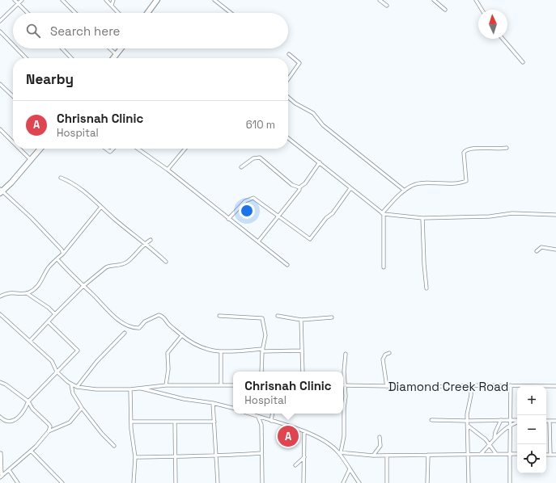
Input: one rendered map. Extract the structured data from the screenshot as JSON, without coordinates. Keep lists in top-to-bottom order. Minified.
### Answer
{"streets":{"street":["Diamond Creek Road"]},"north":"top","page":{"search":"Search here","heading":"Nearby","list":[{"mark":"A","name":"Chrisnah Clinic","note":"Hospital","value":"610 m"}],"popup":["Chrisnah Clinic","Hospital"],"map_buttons":["+","−"],"pins":"A"}}
